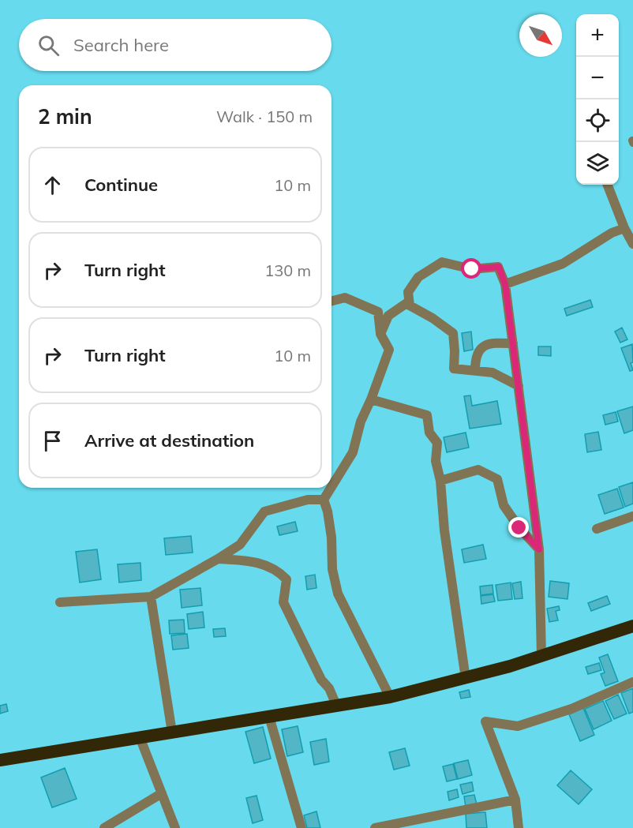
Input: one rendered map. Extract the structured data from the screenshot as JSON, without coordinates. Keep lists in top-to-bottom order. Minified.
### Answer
{"north":"bottom right","page":{"map_buttons":["+","−"],"search":"Search here","heading":["2 min","Walk · 150 m"],"list":[["Continue","10 m"],["Turn right","130 m"],["Turn right","10 m"],"Arrive at destination"]}}
